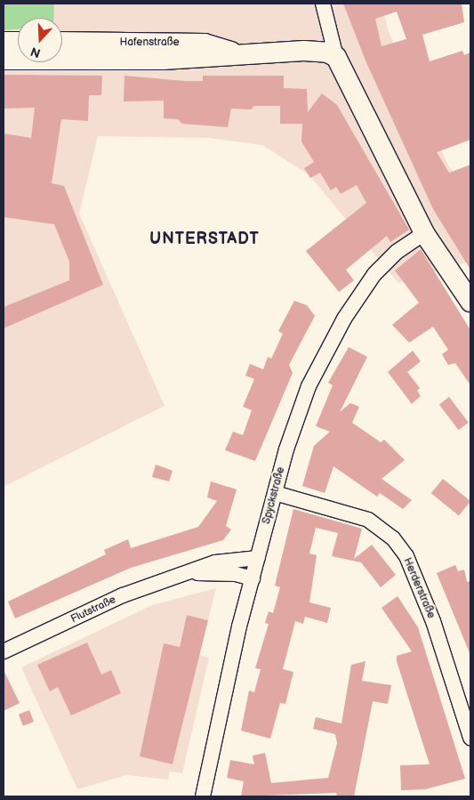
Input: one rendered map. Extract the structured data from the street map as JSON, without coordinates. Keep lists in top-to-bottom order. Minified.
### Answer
{"streets":{"street":["Hafenstraße","Spyckstraße","Herderstraße","Flutstraße"]},"crossings":[["Spyckstraße","Herderstraße"],["Spyckstraße","Flutstraße"]],"districts":["UNTERSTADT"],"north":"bottom"}
